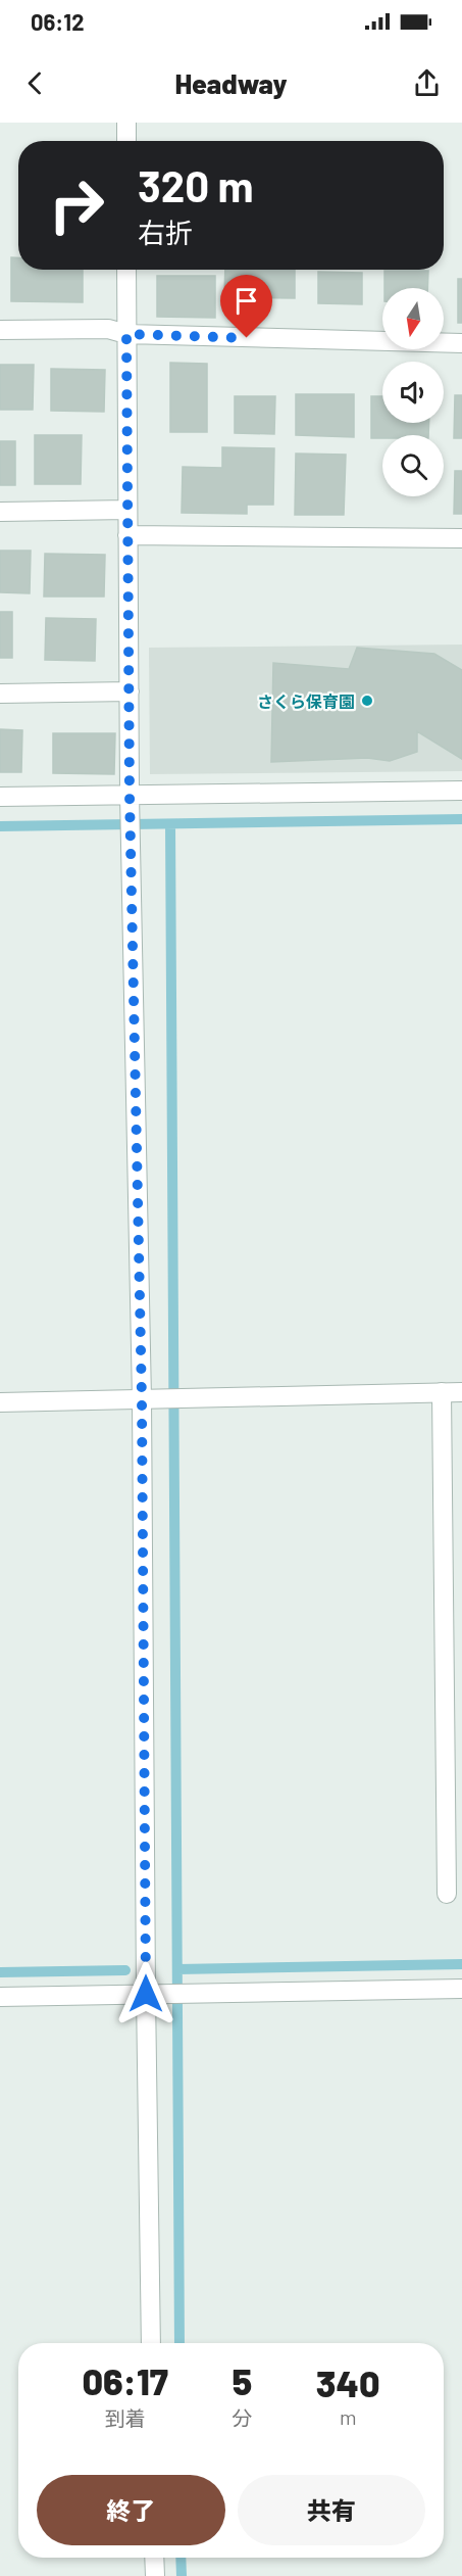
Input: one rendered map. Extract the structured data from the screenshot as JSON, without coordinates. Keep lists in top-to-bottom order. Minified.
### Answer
{"places":["さくら保育園"],"north":"bottom","page":{"status":"06:12","header":"Headway","turn":["320 m","右折"],"eta":["06:17","到着","5","分","340","m"],"buttons":["終了","共有"]}}
